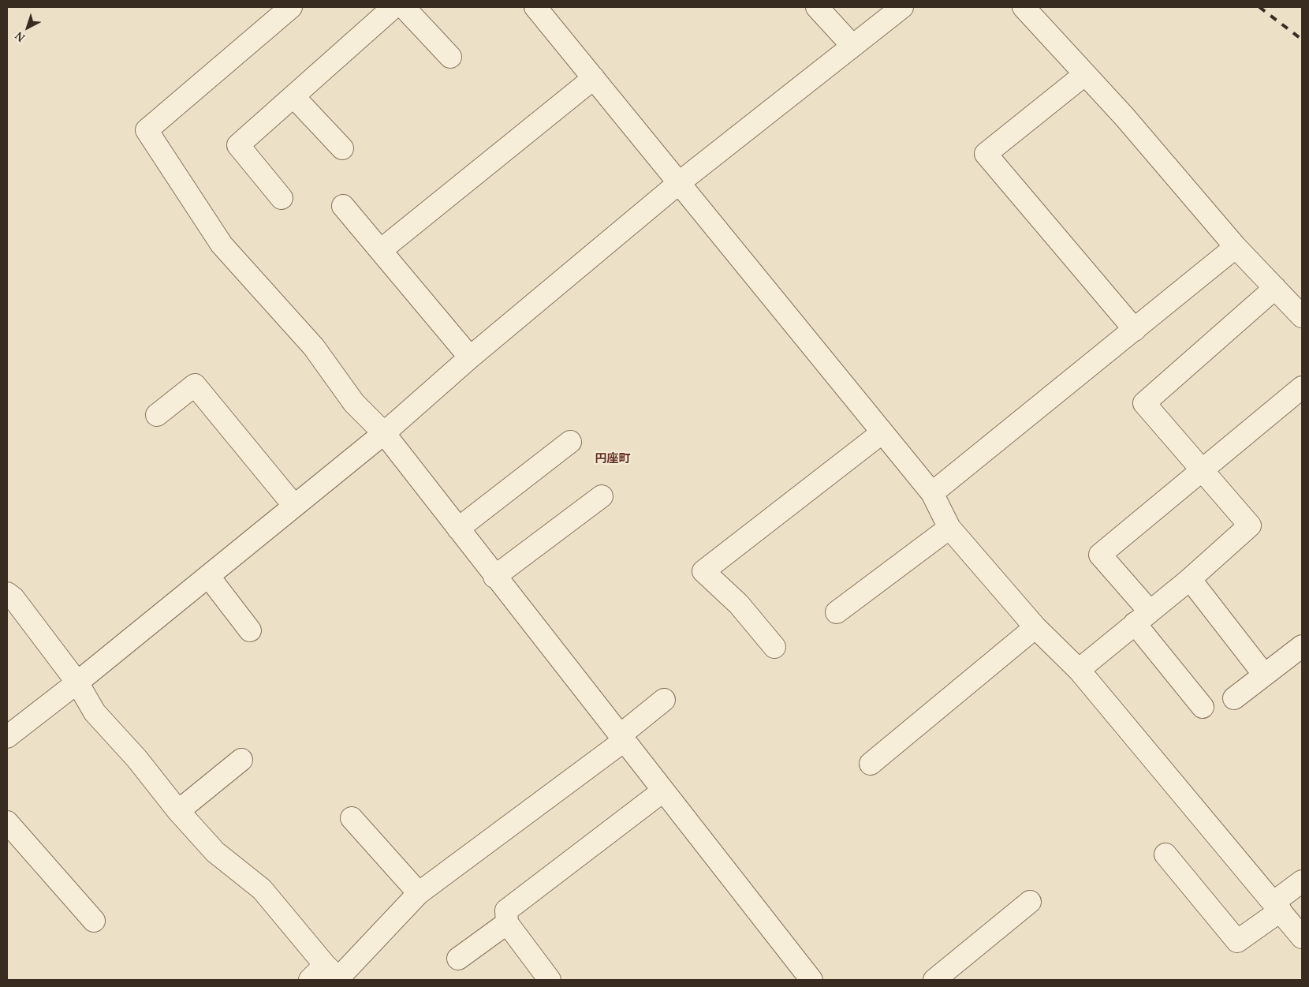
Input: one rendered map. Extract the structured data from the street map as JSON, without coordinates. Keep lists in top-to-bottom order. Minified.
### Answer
{"districts":["円座町"],"north":"bottom left"}
